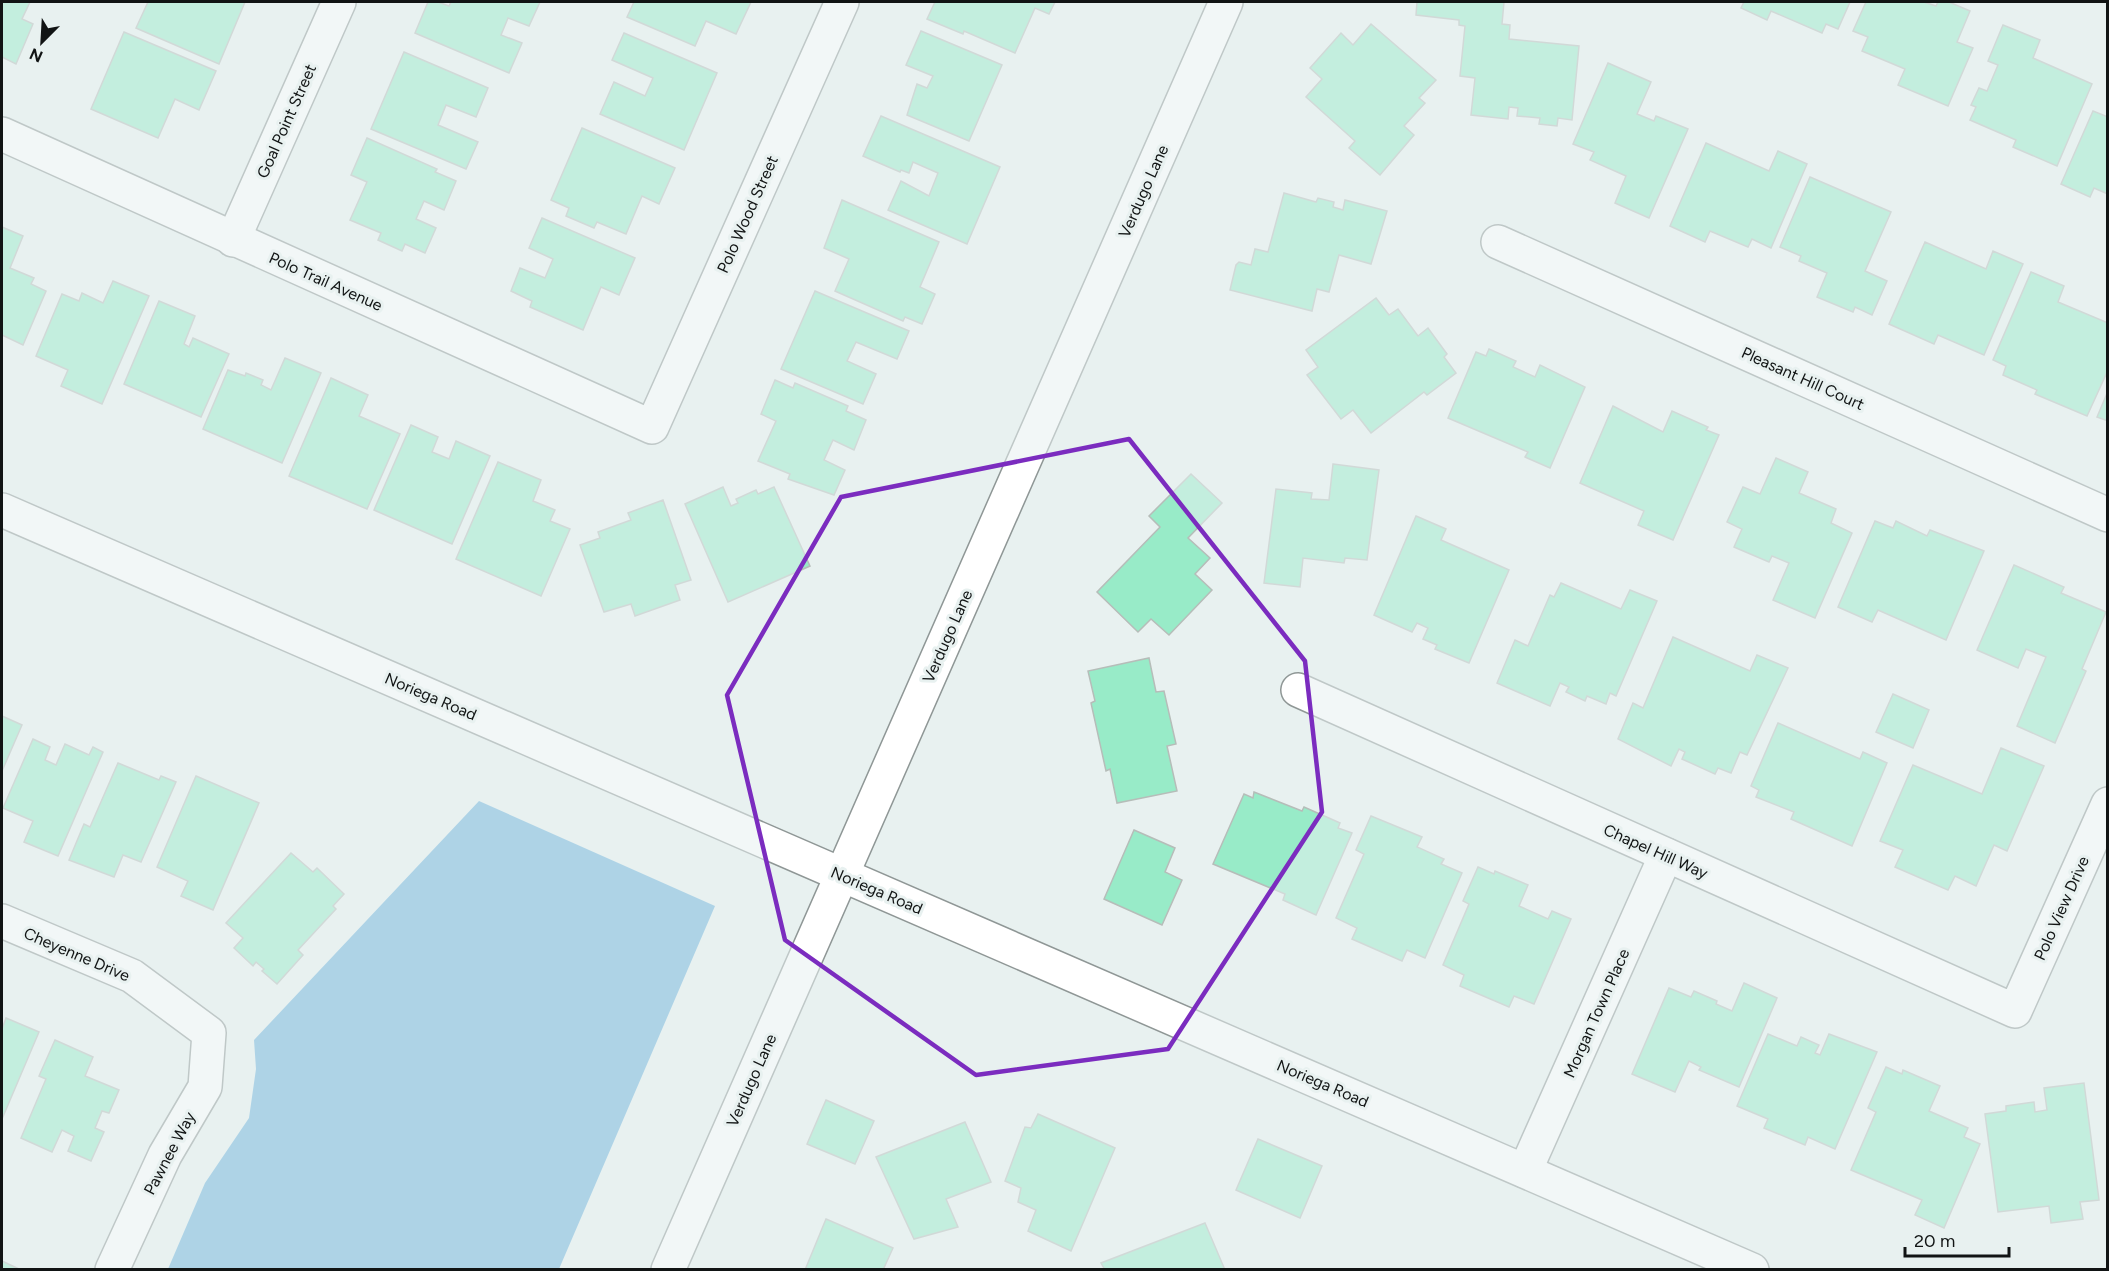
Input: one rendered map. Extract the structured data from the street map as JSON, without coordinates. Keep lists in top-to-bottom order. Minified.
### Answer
{"streets":{"street":["Goal Point Street","Verdugo Lane","Polo Wood Street","Polo Trail Avenue","Pleasant Hill Court","Noriega Road","Chapel Hill Way","Polo View Drive","Cheyenne Drive","Morgan Town Place","Pawnee Way"]},"crossings":[["Goal Point Street","Polo Trail Avenue"],["Verdugo Lane","Noriega Road"],["Polo Wood Street","Polo Trail Avenue"],["Noriega Road","Morgan Town Place"],["Chapel Hill Way","Polo View Drive"],["Chapel Hill Way","Morgan Town Place"],["Cheyenne Drive","Pawnee Way"]],"scale_bar":"20 m","north":"bottom left"}
